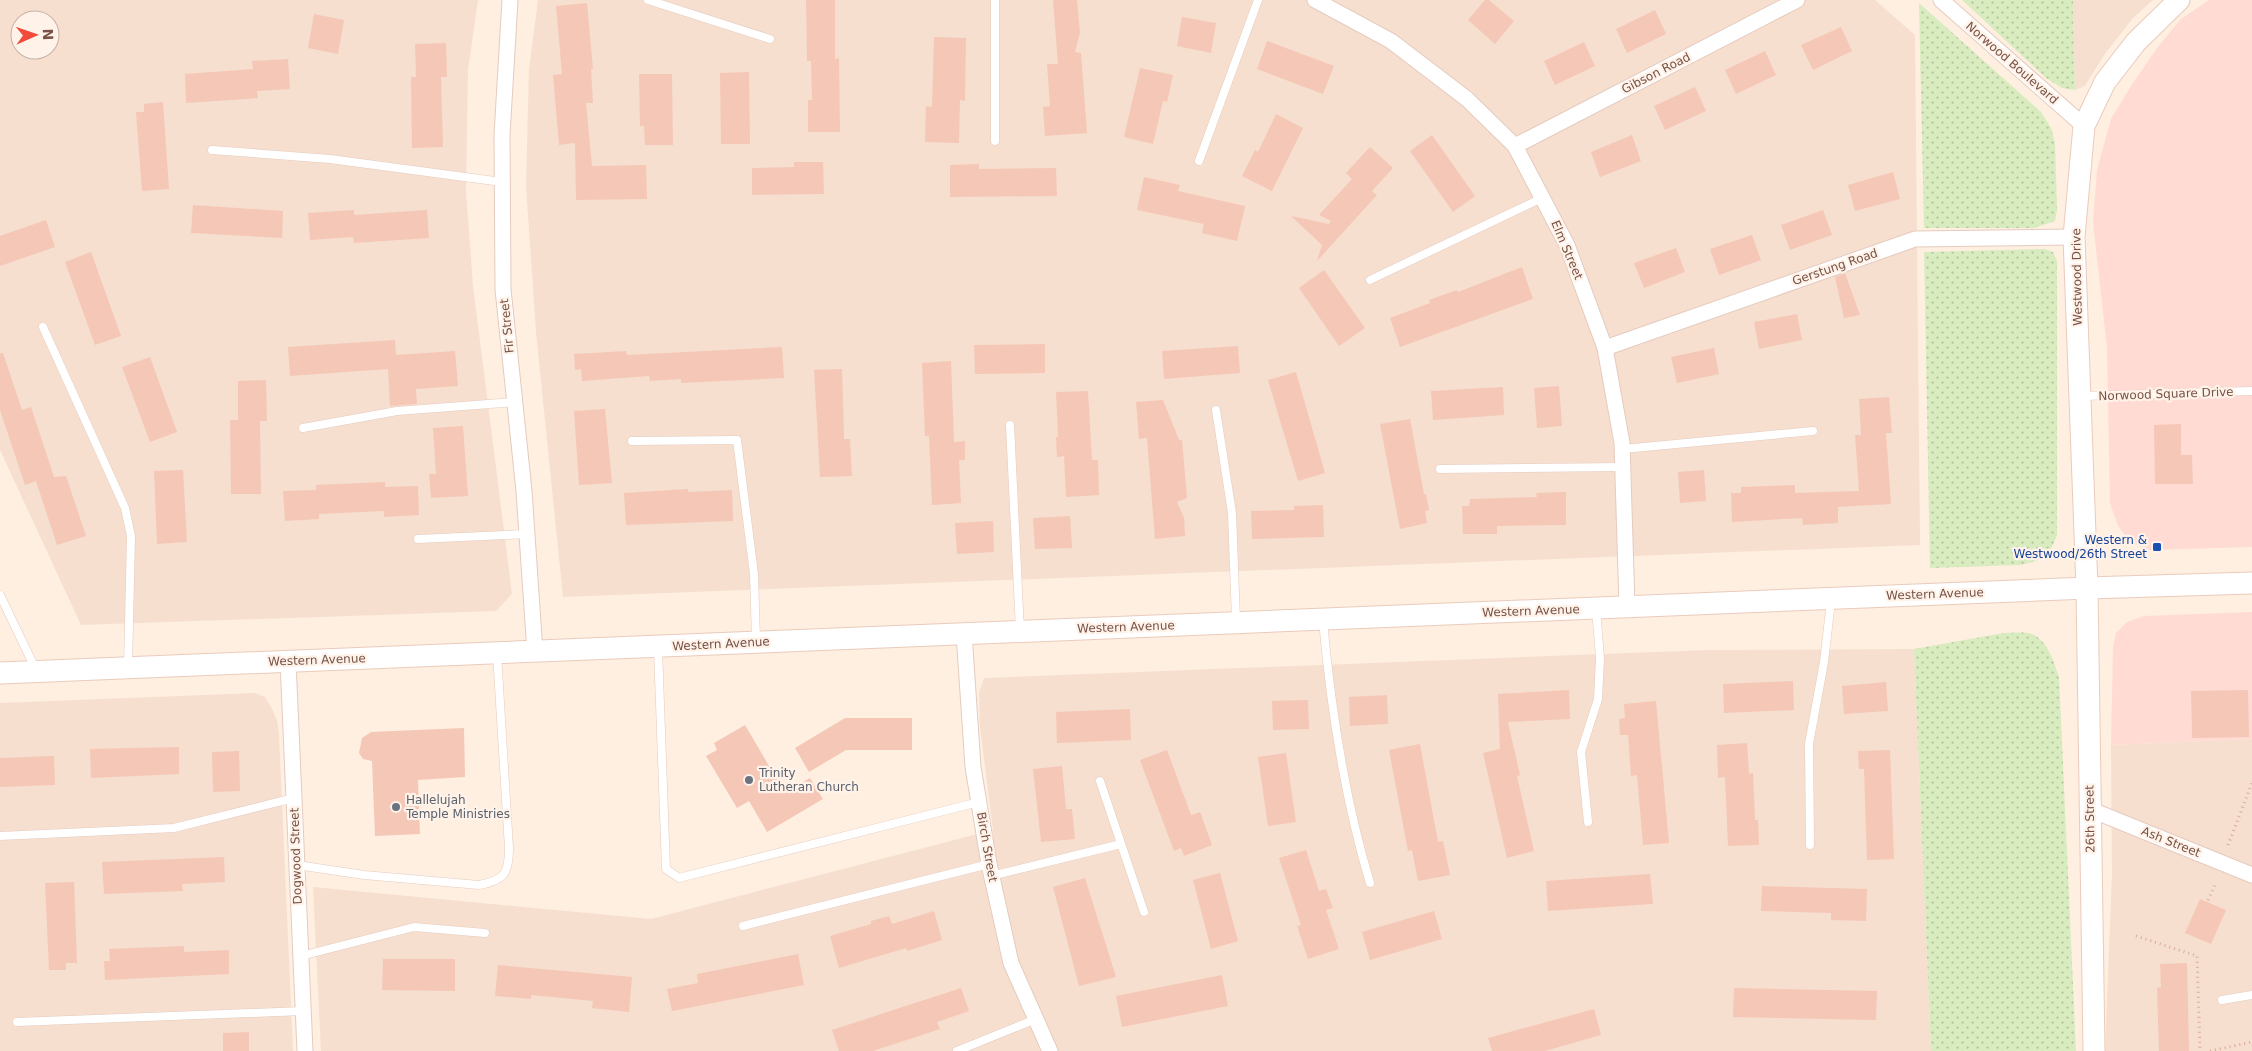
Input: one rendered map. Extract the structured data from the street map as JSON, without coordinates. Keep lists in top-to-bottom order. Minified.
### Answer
{"streets":{"main road":["Westwood Drive","Western Avenue","26th Street"],"street":["Norwood Boulevard","Gibson Road","Elm Street","Gerstung Road","Fir Street","Ash Street","Birch Street","Dogwood Street"],"lane":["Norwood Square Drive"]},"crossings":[["Norwood Boulevard","Westwood Drive"],["Gibson Road","Elm Street"],["Elm Street","Gerstung Road"],["Elm Street","Western Avenue"],["Gerstung Road","Westwood Drive"],["Westwood Drive","Norwood Square Drive"],["Westwood Drive","Western Avenue"],["Westwood Drive","26th Street"],["Fir Street","Western Avenue"],["Western Avenue","26th Street"],["Western Avenue","Birch Street"],["Western Avenue","Dogwood Street"],["26th Street","Ash Street"]],"places":{"transit":["Western & Westwood/26th Street"],"other":["Trinity Lutheran Church","Hallelujah Temple Ministries"]},"north":"right"}
